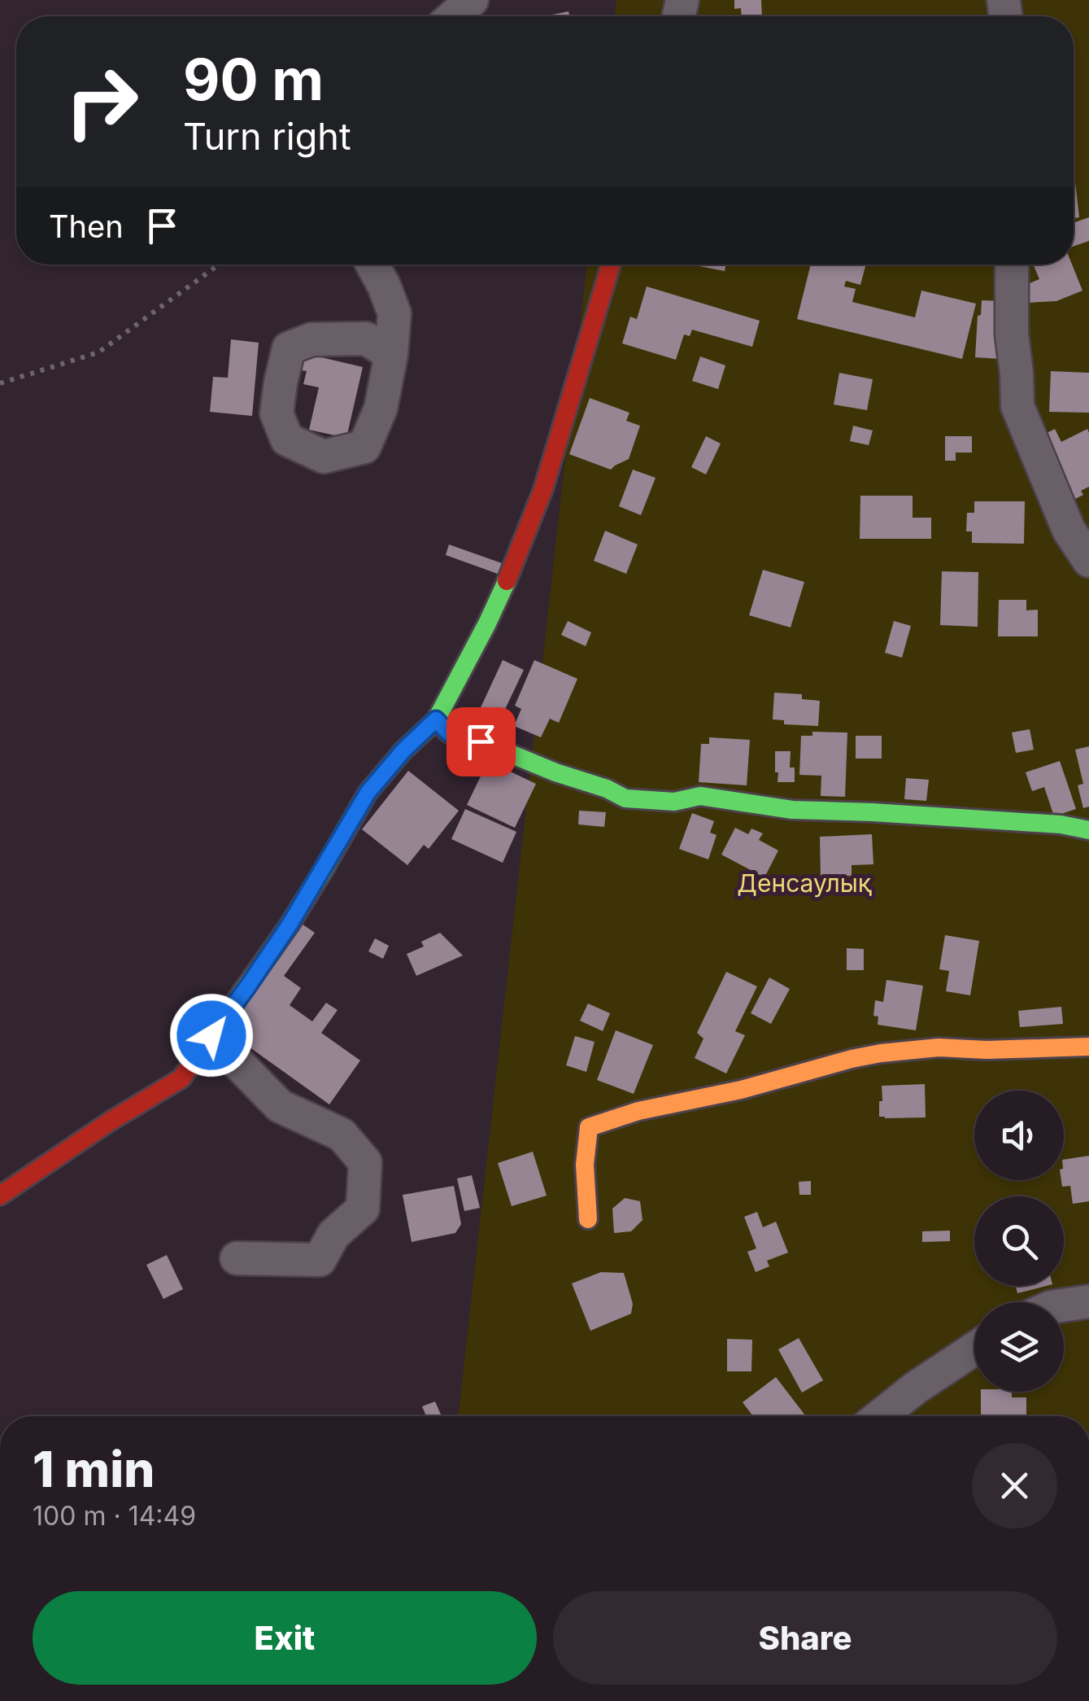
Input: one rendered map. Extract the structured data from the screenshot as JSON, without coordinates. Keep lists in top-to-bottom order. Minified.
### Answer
{"parks":["Денсаулық"],"page":{"turn":["90 m","Turn right"],"then":"Then","heading":["1 min","100 m · 14:49"],"buttons":["Exit","Share"]}}
